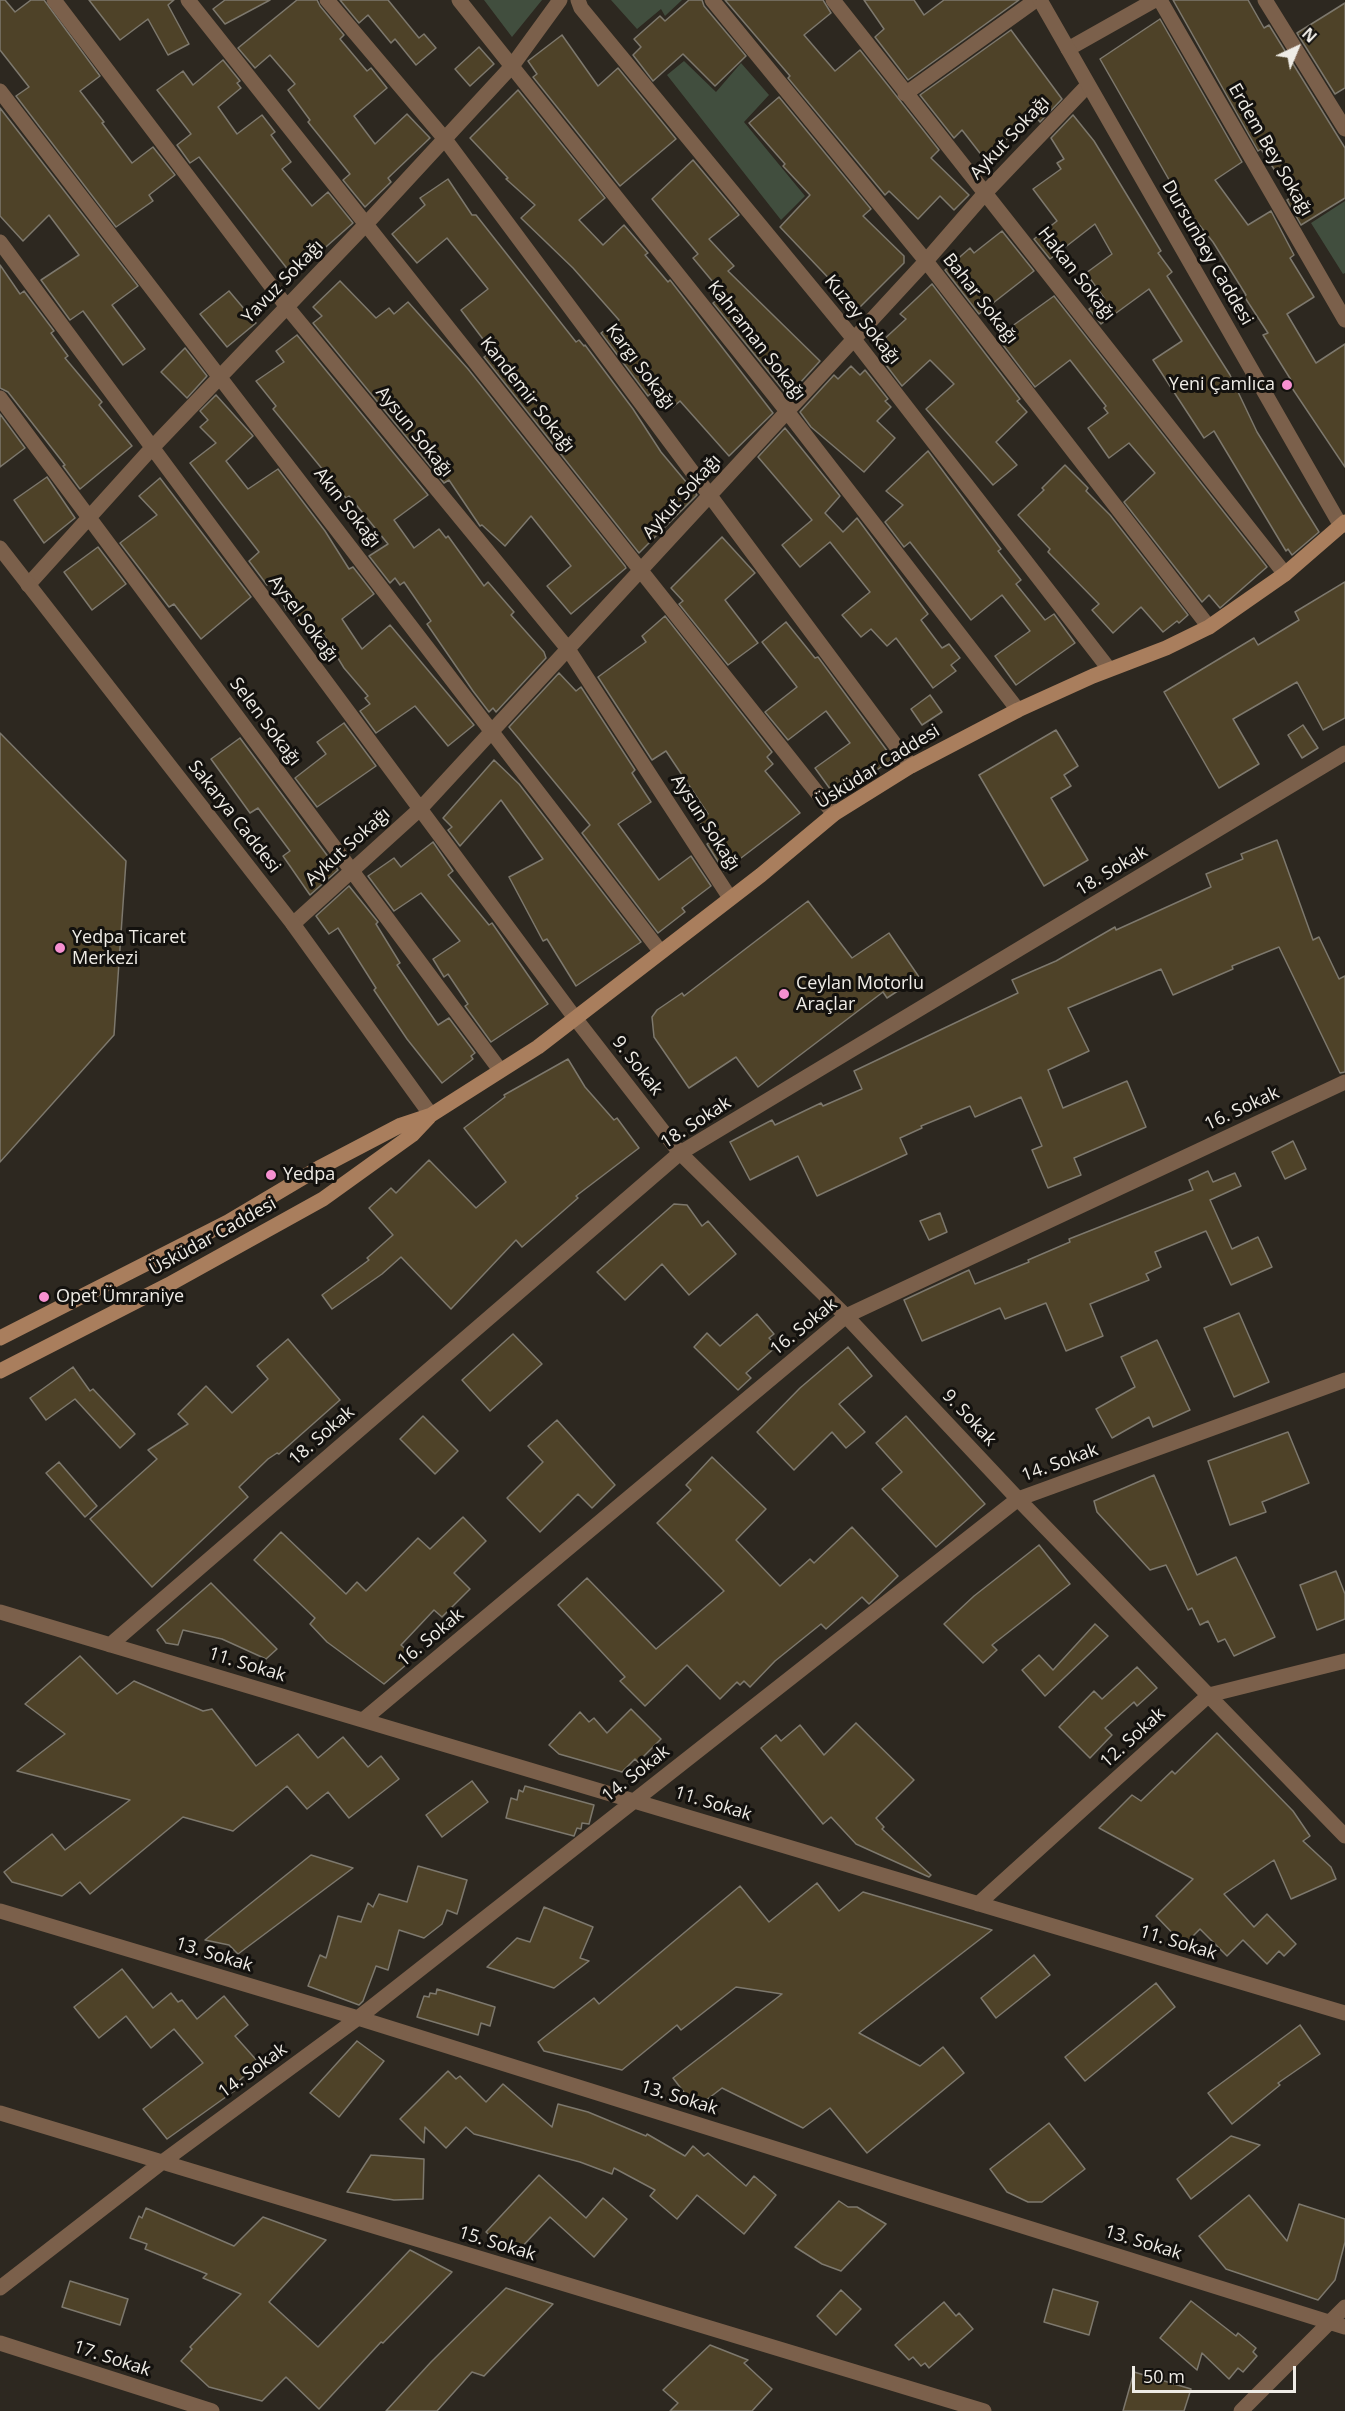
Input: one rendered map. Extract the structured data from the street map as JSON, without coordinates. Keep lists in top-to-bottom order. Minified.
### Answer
{"streets":{"main road":["Üsküdar Caddesi"],"street":["Aykut Sokağı","Erdem Bey Sokağı","Dursunbey Caddesi","Hakan Sokağı","Yavuz Sokağı","Bahar Sokağı","Kuzey Sokağı","Kahraman Sokağı","Kargı Sokağı","Kandemir Sokağı","Aysun Sokağı","Akın Sokağı","Aysel Sokağı","Selen Sokağı","Sakarya Caddesi","18. Sokak","9. Sokak","16. Sokak","14. Sokak","11. Sokak","12. Sokak","13. Sokak","15. Sokak","17. Sokak"]},"crossings":[["Aykut Sokağı","Dursunbey Caddesi"],["Aykut Sokağı","Hakan Sokağı"],["Aykut Sokağı","Bahar Sokağı"],["Aykut Sokağı","Kuzey Sokağı"],["Aykut Sokağı","Kahraman Sokağı"],["Aykut Sokağı","Kargı Sokağı"],["Aykut Sokağı","Kandemir Sokağı"],["Aykut Sokağı","Aysun Sokağı"],["Aykut Sokağı","Akın Sokağı"],["Aykut Sokağı","Aysel Sokağı"],["Aykut Sokağı","Selen Sokağı"],["Aykut Sokağı","Sakarya Caddesi"],["Dursunbey Caddesi","Üsküdar Caddesi"],["Hakan Sokağı","Üsküdar Caddesi"],["Yavuz Sokağı","Kahraman Sokağı"],["Yavuz Sokağı","Kargı Sokağı"],["Yavuz Sokağı","Kandemir Sokağı"],["Yavuz Sokağı","Aysun Sokağı"],["Yavuz Sokağı","Akın Sokağı"],["Yavuz Sokağı","Aysel Sokağı"],["Yavuz Sokağı","Selen Sokağı"],["Yavuz Sokağı","Sakarya Caddesi"],["Bahar Sokağı","Üsküdar Caddesi"],["Kuzey Sokağı","Üsküdar Caddesi"],["Kahraman Sokağı","Üsküdar Caddesi"],["Kargı Sokağı","Üsküdar Caddesi"],["Kandemir Sokağı","Üsküdar Caddesi"],["Aysun Sokağı","Üsküdar Caddesi"],["Akın Sokağı","Üsküdar Caddesi"],["Aysel Sokağı","Üsküdar Caddesi"],["Aysel Sokağı","9. Sokak"],["Selen Sokağı","Üsküdar Caddesi"],["Üsküdar Caddesi","Sakarya Caddesi"],["Üsküdar Caddesi","9. Sokak"],["18. Sokak","9. Sokak"],["18. Sokak","11. Sokak"],["9. Sokak","16. Sokak"],["9. Sokak","14. Sokak"],["9. Sokak","12. Sokak"],["16. Sokak","11. Sokak"],["14. Sokak","11. Sokak"],["14. Sokak","13. Sokak"],["14. Sokak","15. Sokak"],["11. Sokak","12. Sokak"]],"places":["Yeni Çamlıca","Yedpa Ticaret Merkezi","Ceylan Motorlu Araçlar","Yedpa","Opet Ümraniye"],"scale_bar":"50 m","north":"top right"}
